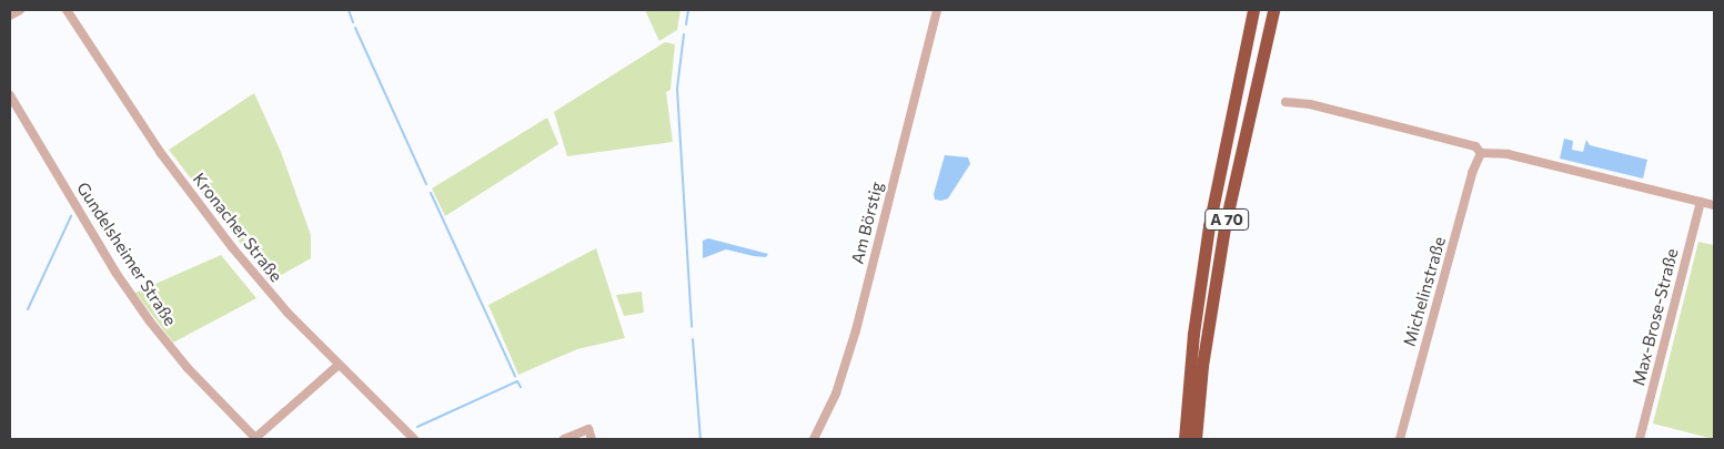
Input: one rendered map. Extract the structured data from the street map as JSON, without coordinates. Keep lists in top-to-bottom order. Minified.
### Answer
{"streets":{"highway":["A 70"],"street":["Am Börstig","Kronacher Straße","Gundelsheimer Straße","Michelinstraße","Max-Brose-Straße"]}}
